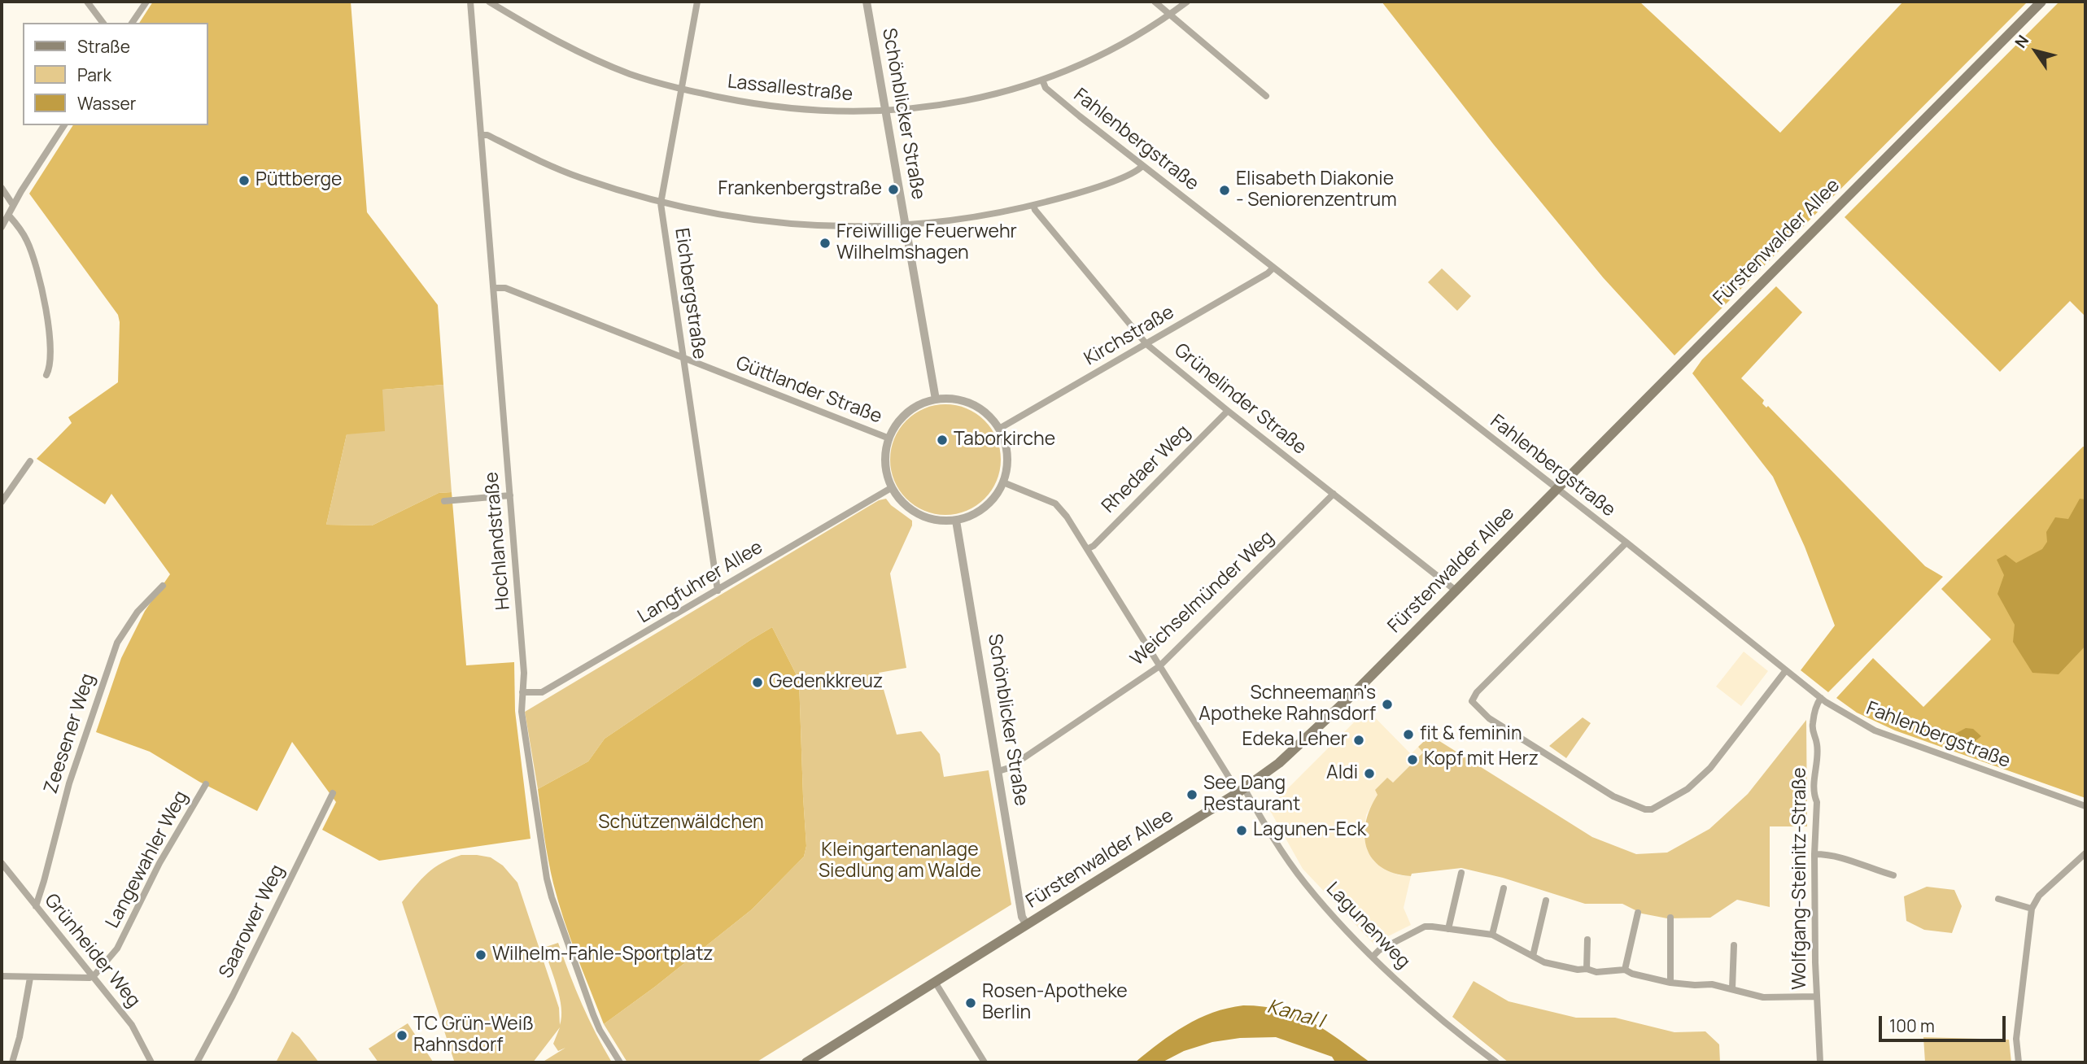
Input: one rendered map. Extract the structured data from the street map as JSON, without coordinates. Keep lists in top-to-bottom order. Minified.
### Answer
{"streets":{"main road":["Fürstenwalder Allee"],"street":["Lassallestraße","Schönblicker Straße","Fahlenbergstraße","Eichbergstraße","Kirchstraße","Güttlander Straße","Grünelinder Straße","Rhedaer Weg","Hochlandstraße","Langfuhrer Allee","Weichselmünder Weg","Zeesener Weg","Langewahler Weg","Wolfgang-Steinitz-Straße","Saarower Weg","Lagunenweg","Grünheider Weg"]},"crossings":[["Lassallestraße","Schönblicker Straße"],["Lassallestraße","Fahlenbergstraße"],["Lassallestraße","Eichbergstraße"],["Schönblicker Straße","Fürstenwalder Allee"],["Schönblicker Straße","Kirchstraße"],["Schönblicker Straße","Güttlander Straße"],["Schönblicker Straße","Langfuhrer Allee"],["Schönblicker Straße","Weichselmünder Weg"],["Schönblicker Straße","Lagunenweg"],["Fahlenbergstraße","Fürstenwalder Allee"],["Fahlenbergstraße","Kirchstraße"],["Fahlenbergstraße","Wolfgang-Steinitz-Straße"],["Fürstenwalder Allee","Grünelinder Straße"],["Fürstenwalder Allee","Lagunenweg"],["Eichbergstraße","Güttlander Straße"],["Eichbergstraße","Langfuhrer Allee"],["Kirchstraße","Güttlander Straße"],["Kirchstraße","Grünelinder Straße"],["Kirchstraße","Langfuhrer Allee"],["Kirchstraße","Lagunenweg"],["Güttlander Straße","Hochlandstraße"],["Güttlander Straße","Langfuhrer Allee"],["Güttlander Straße","Lagunenweg"],["Grünelinder Straße","Rhedaer Weg"],["Grünelinder Straße","Weichselmünder Weg"],["Rhedaer Weg","Lagunenweg"],["Hochlandstraße","Langfuhrer Allee"],["Langfuhrer Allee","Lagunenweg"],["Weichselmünder Weg","Lagunenweg"],["Zeesener Weg","Grünheider Weg"],["Langewahler Weg","Grünheider Weg"]],"water":["Kanal I"],"parks":["Schützenwäldchen","Kleingartenanlage Siedlung am Walde"],"places":["Püttberge","Frankenbergstraße","Elisabeth Diakonie - Seniorenzentrum","Freiwillige Feuerwehr Wilhelmshagen","Taborkirche","Gedenkkreuz","Schneemann's Apotheke Rahnsdorf","fit & feminin","Edeka Leher","Kopf mit Herz","Aldi","See Dang Restaurant","Lagunen-Eck","Wilhelm-Fahle-Sportplatz","Rosen-Apotheke Berlin","TC Grün-Weiß Rahnsdorf"],"legend":["Straße","Park","Wasser"],"scale_bar":"100 m","north":"top left"}
